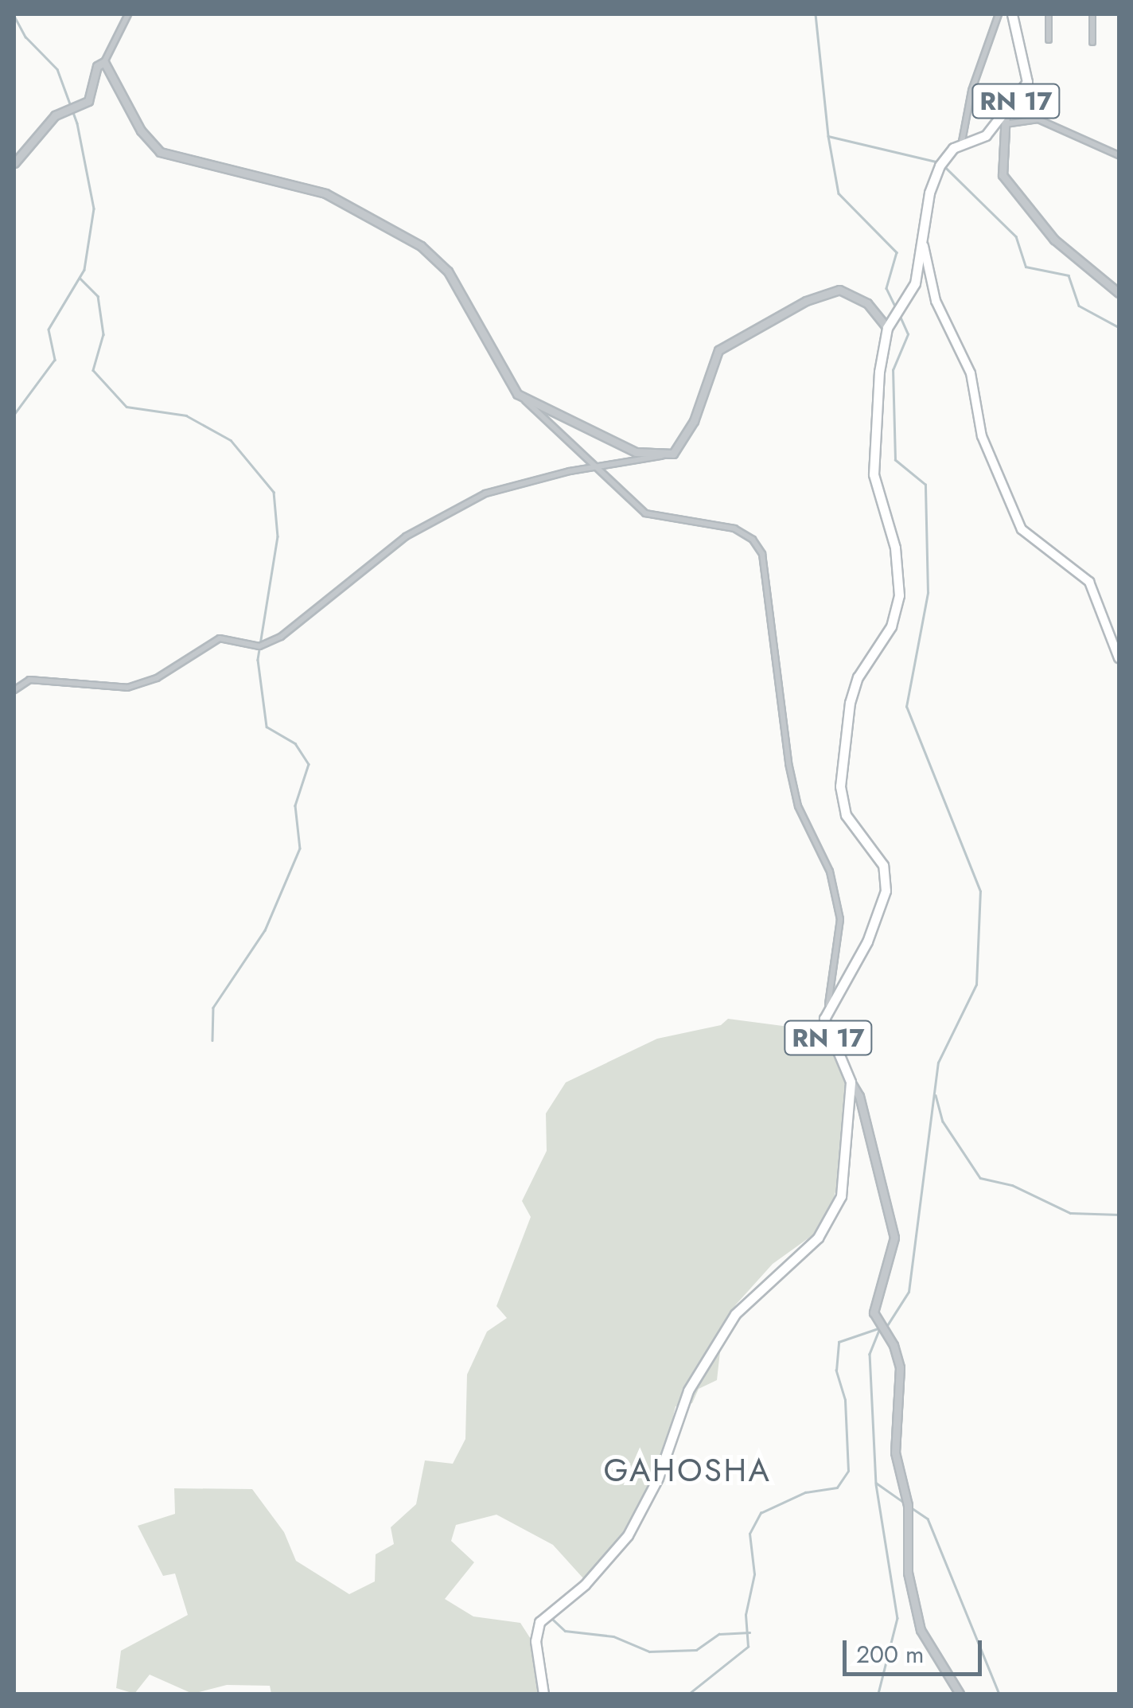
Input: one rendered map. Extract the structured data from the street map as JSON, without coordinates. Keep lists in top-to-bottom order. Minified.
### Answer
{"streets":{"main road":["RN 17"]},"districts":["GAHOSHA"],"scale_bar":"200 m"}
